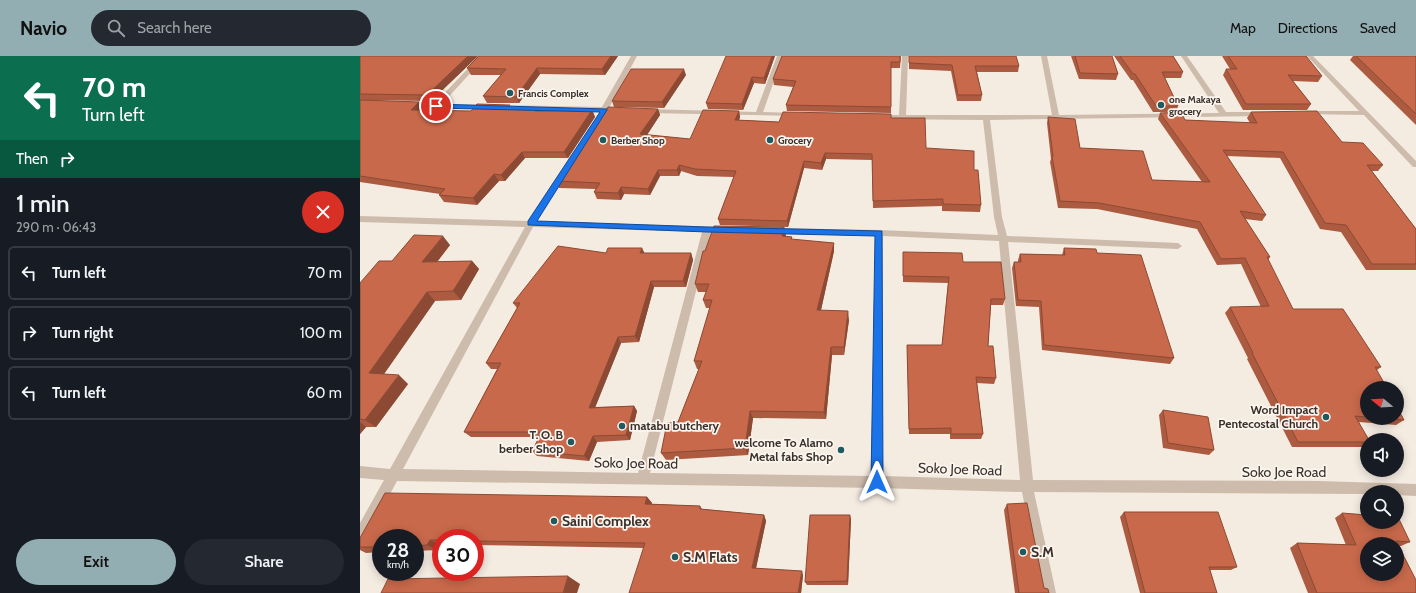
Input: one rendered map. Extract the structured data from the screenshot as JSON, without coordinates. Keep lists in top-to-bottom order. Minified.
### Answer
{"streets":{"street":["Soko Joe Road"]},"places":["Francis Complex","one Makaya grocery","Berber Shop","Grocery","Word Impact Pentecostal Church","matabu butchery","T. O. B berber Shop","welcome To Alamo Metal fabs Shop","Saini Complex","S.M","S.M Flats"],"north":"left","page":{"header":"Navio","search":"Search here","nav":["Map","Directions","Saved"],"turn":["70 m","Turn left"],"then":"Then","heading":["1 min","290 m · 06:43"],"list":[{"name":"Turn left","value":"70 m"},{"name":"Turn right","value":"100 m"},{"name":"Turn left","value":"60 m"}],"speed":"28 km/h","limit":"30","buttons":["Exit","Share"]}}
